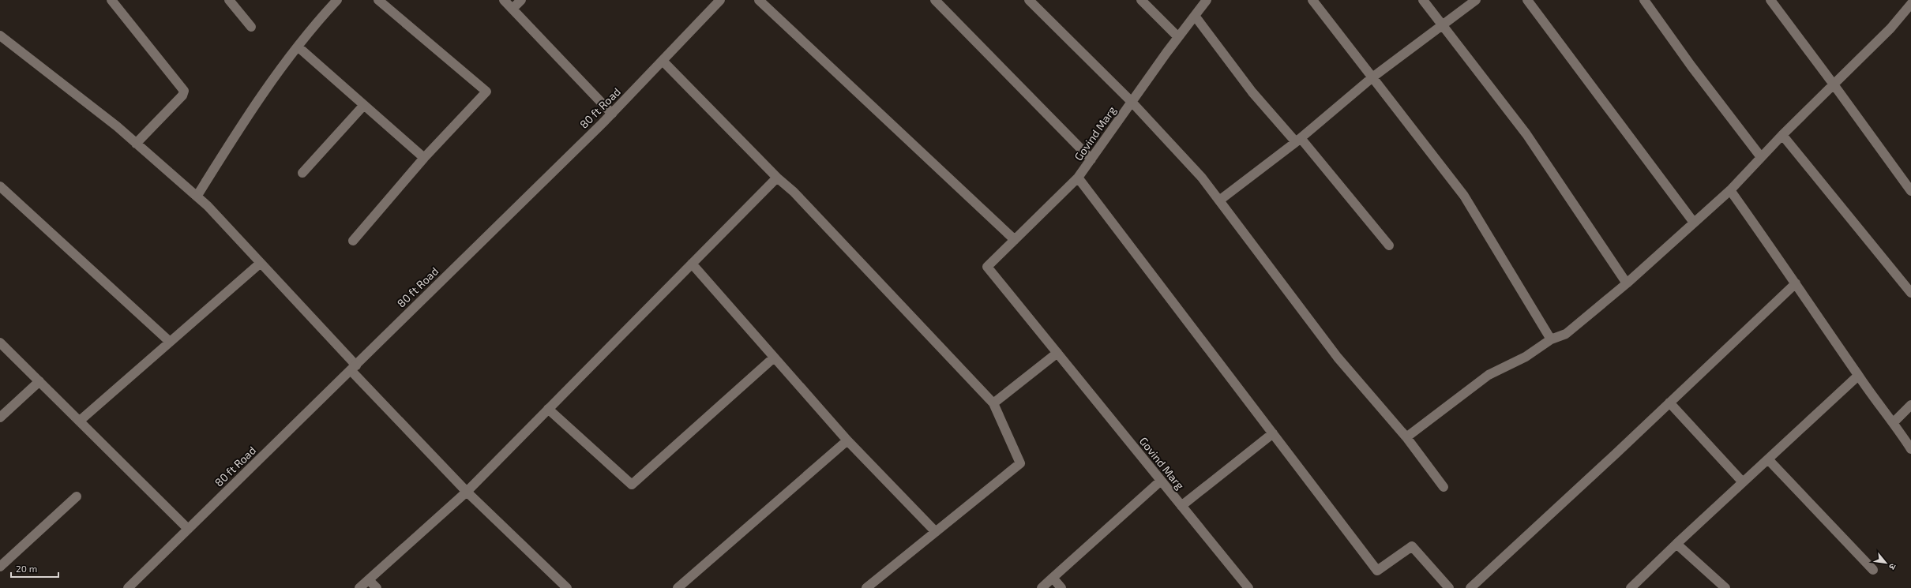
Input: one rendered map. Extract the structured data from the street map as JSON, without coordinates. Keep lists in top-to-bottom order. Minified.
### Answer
{"streets":{"street":["80 ft Road","Govind Marg"]},"scale_bar":"20 m","north":"bottom right"}
